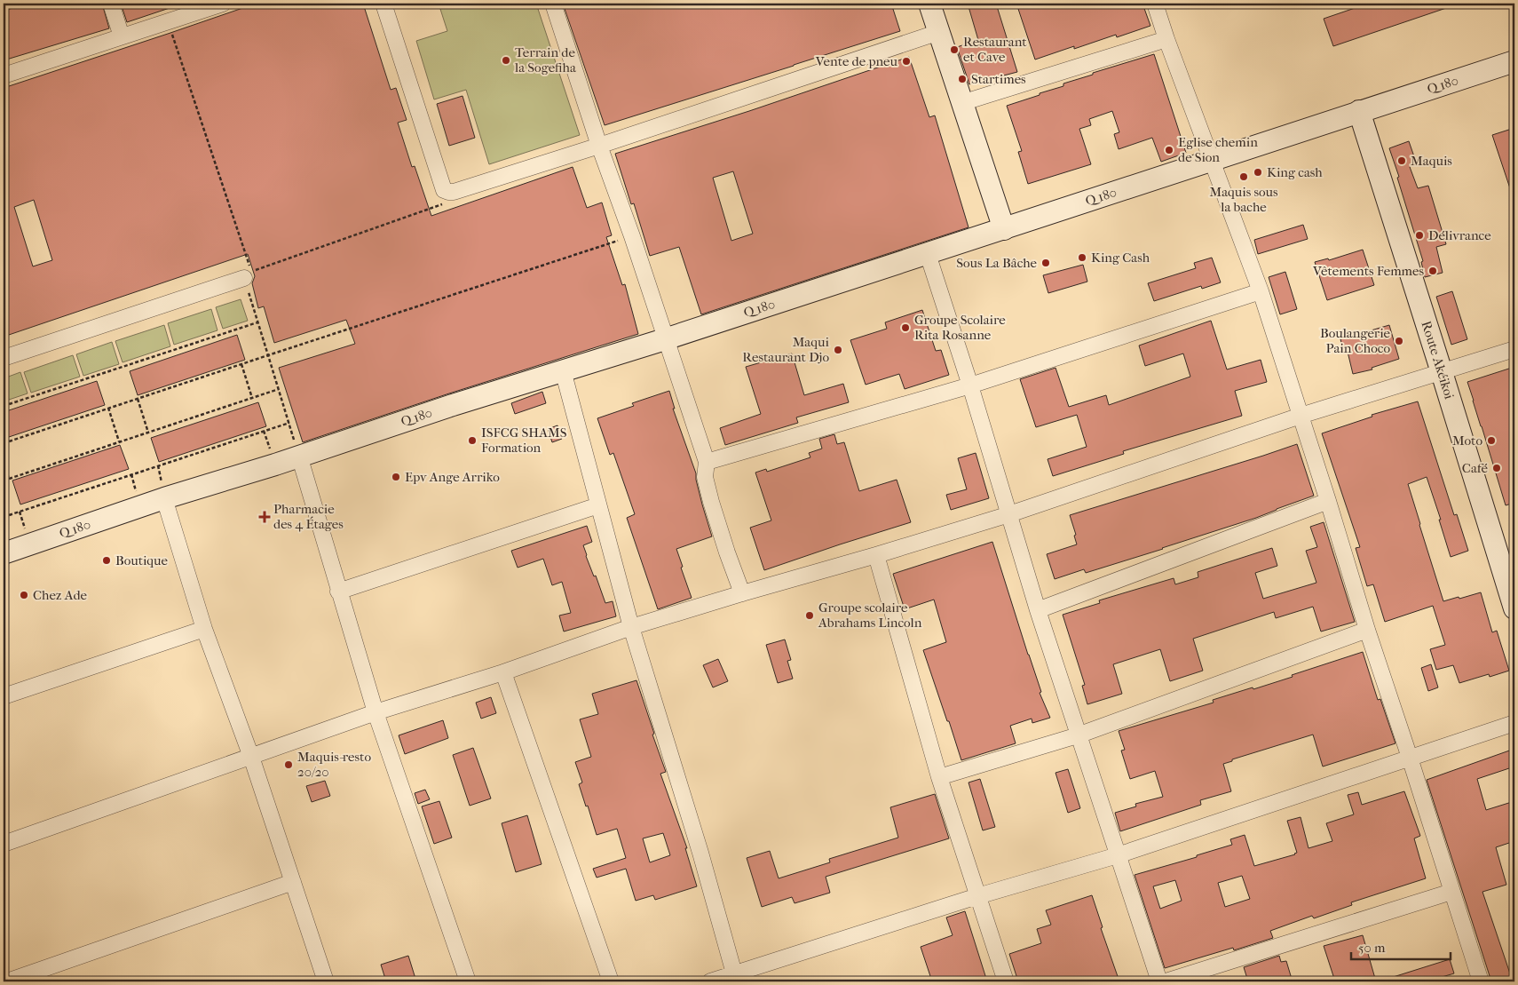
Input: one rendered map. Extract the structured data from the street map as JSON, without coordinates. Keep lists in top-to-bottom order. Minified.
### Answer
{"streets":{"street":["Q 180","Route Akéikoi"]},"crossings":[["Q 180","Route Akéikoi"]],"places":{"other":["Restaurant et Cave","Terrain de la Sogefiha","Vente de pneu","Startimes","Eglise chemin de Sion","Maquis","King cash","Maquis sous la bache","Délivrance","King Cash","Sous La Bâche","Vêtements Femmes","Groupe Scolaire Rita Rosanne","Boulangerie Pain Choco","Maqui Restaurant Djo","ISFCG SHAMS Formation","Moto","Café","Epv Ange Arriko","Boutique","Chez Ade","Groupe scolaire Abrahams Lincoln","Maquis-resto 20/20"],"health":["Pharmacie des 4 Étages"]},"scale_bar":"50 m"}
